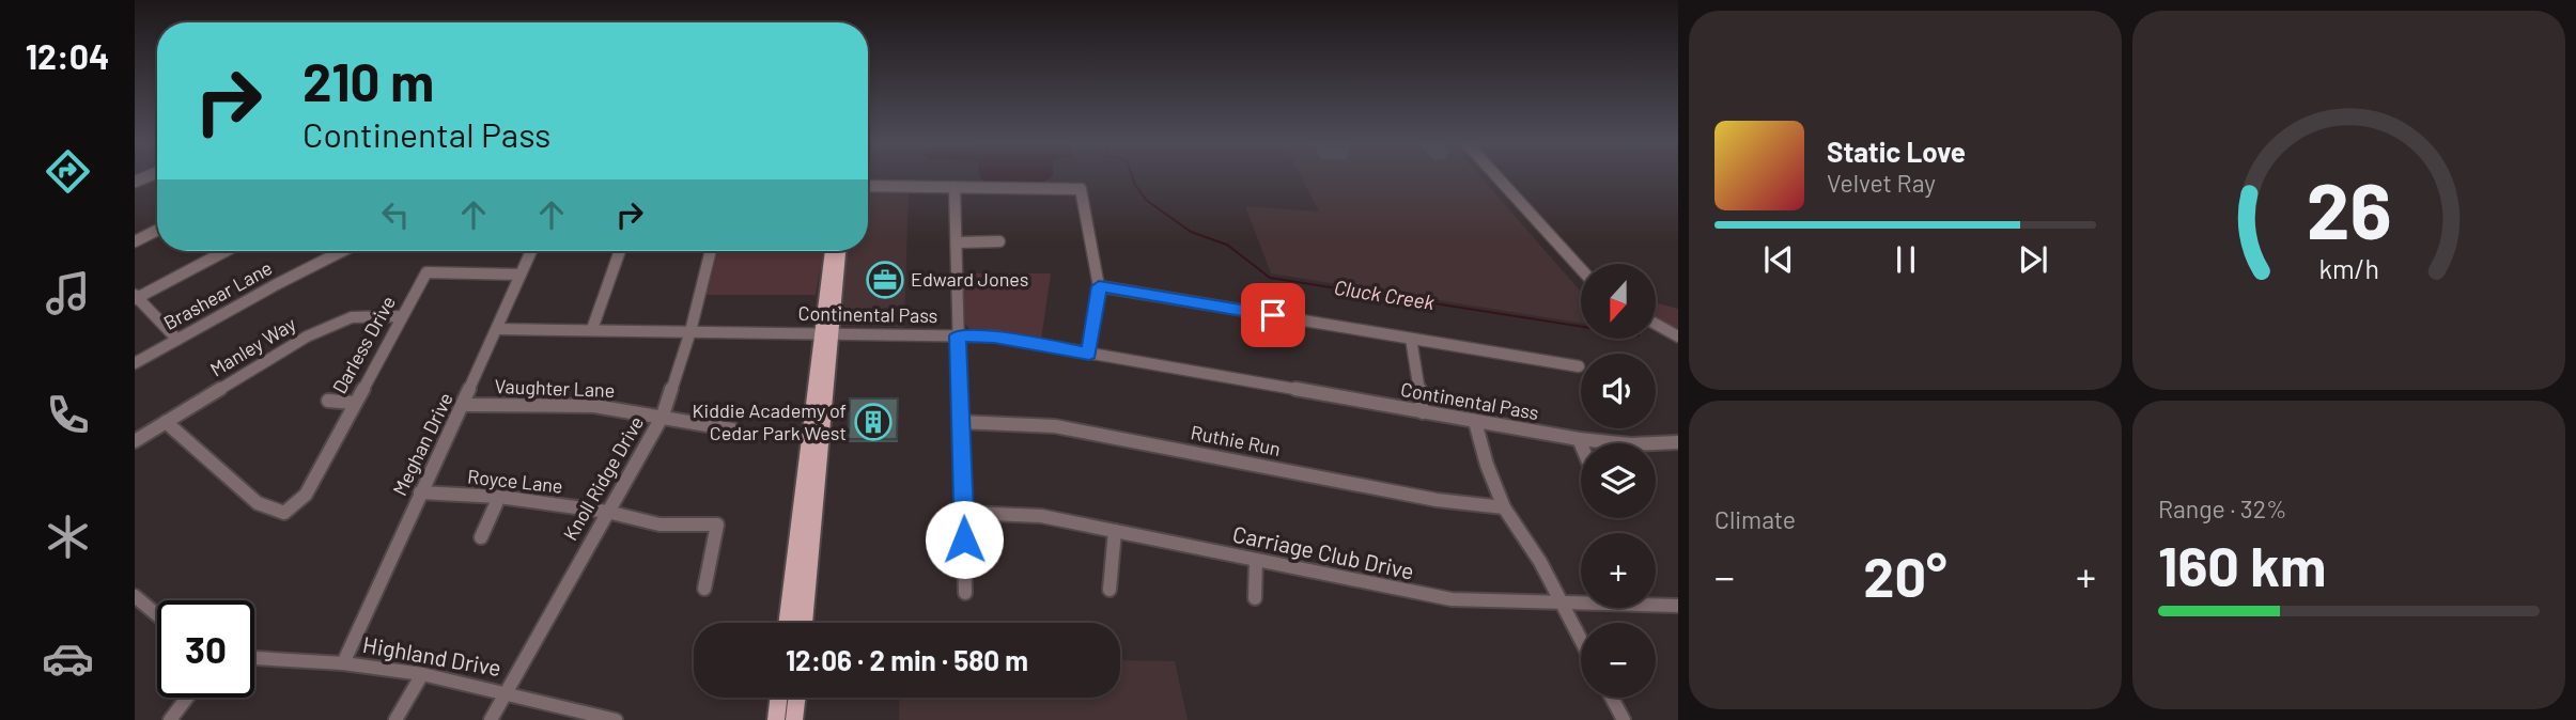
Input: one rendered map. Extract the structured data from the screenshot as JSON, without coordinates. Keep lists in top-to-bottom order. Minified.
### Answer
{"streets":{"street":["Brashear Lane","Continental Pass","Darless Drive","Manley Way","Vaughter Lane","Ruthie Run","Meghan Drive","Knoll Ridge Drive","Royce Lane","Carriage Club Drive","Highland Drive"]},"crossings":[["Continental Pass","Meghan Drive"],["Continental Pass","Knoll Ridge Drive"],["Darless Drive","Manley Way"],["Darless Drive","Meghan Drive"],["Vaughter Lane","Meghan Drive"],["Vaughter Lane","Knoll Ridge Drive"],["Meghan Drive","Royce Lane"],["Meghan Drive","Highland Drive"],["Knoll Ridge Drive","Royce Lane"],["Knoll Ridge Drive","Highland Drive"]],"water":["Cluck Creek"],"places":{"office":["Edward Jones"],"building":["Kiddie Academy of Cedar Park West"]},"north":"bottom","page":{"tabs":"12:04","turn":["210 m","Continental Pass"],"song":["Static Love","Velvet Ray"],"map_buttons":["+","−"],"tile":["Climate",["Range · 32%","160 km"]],"heat":["−","20°","+"],"limit":"30","trip":"12:06 · 2 min · 580 m","gauge":["26","km/h"]}}
